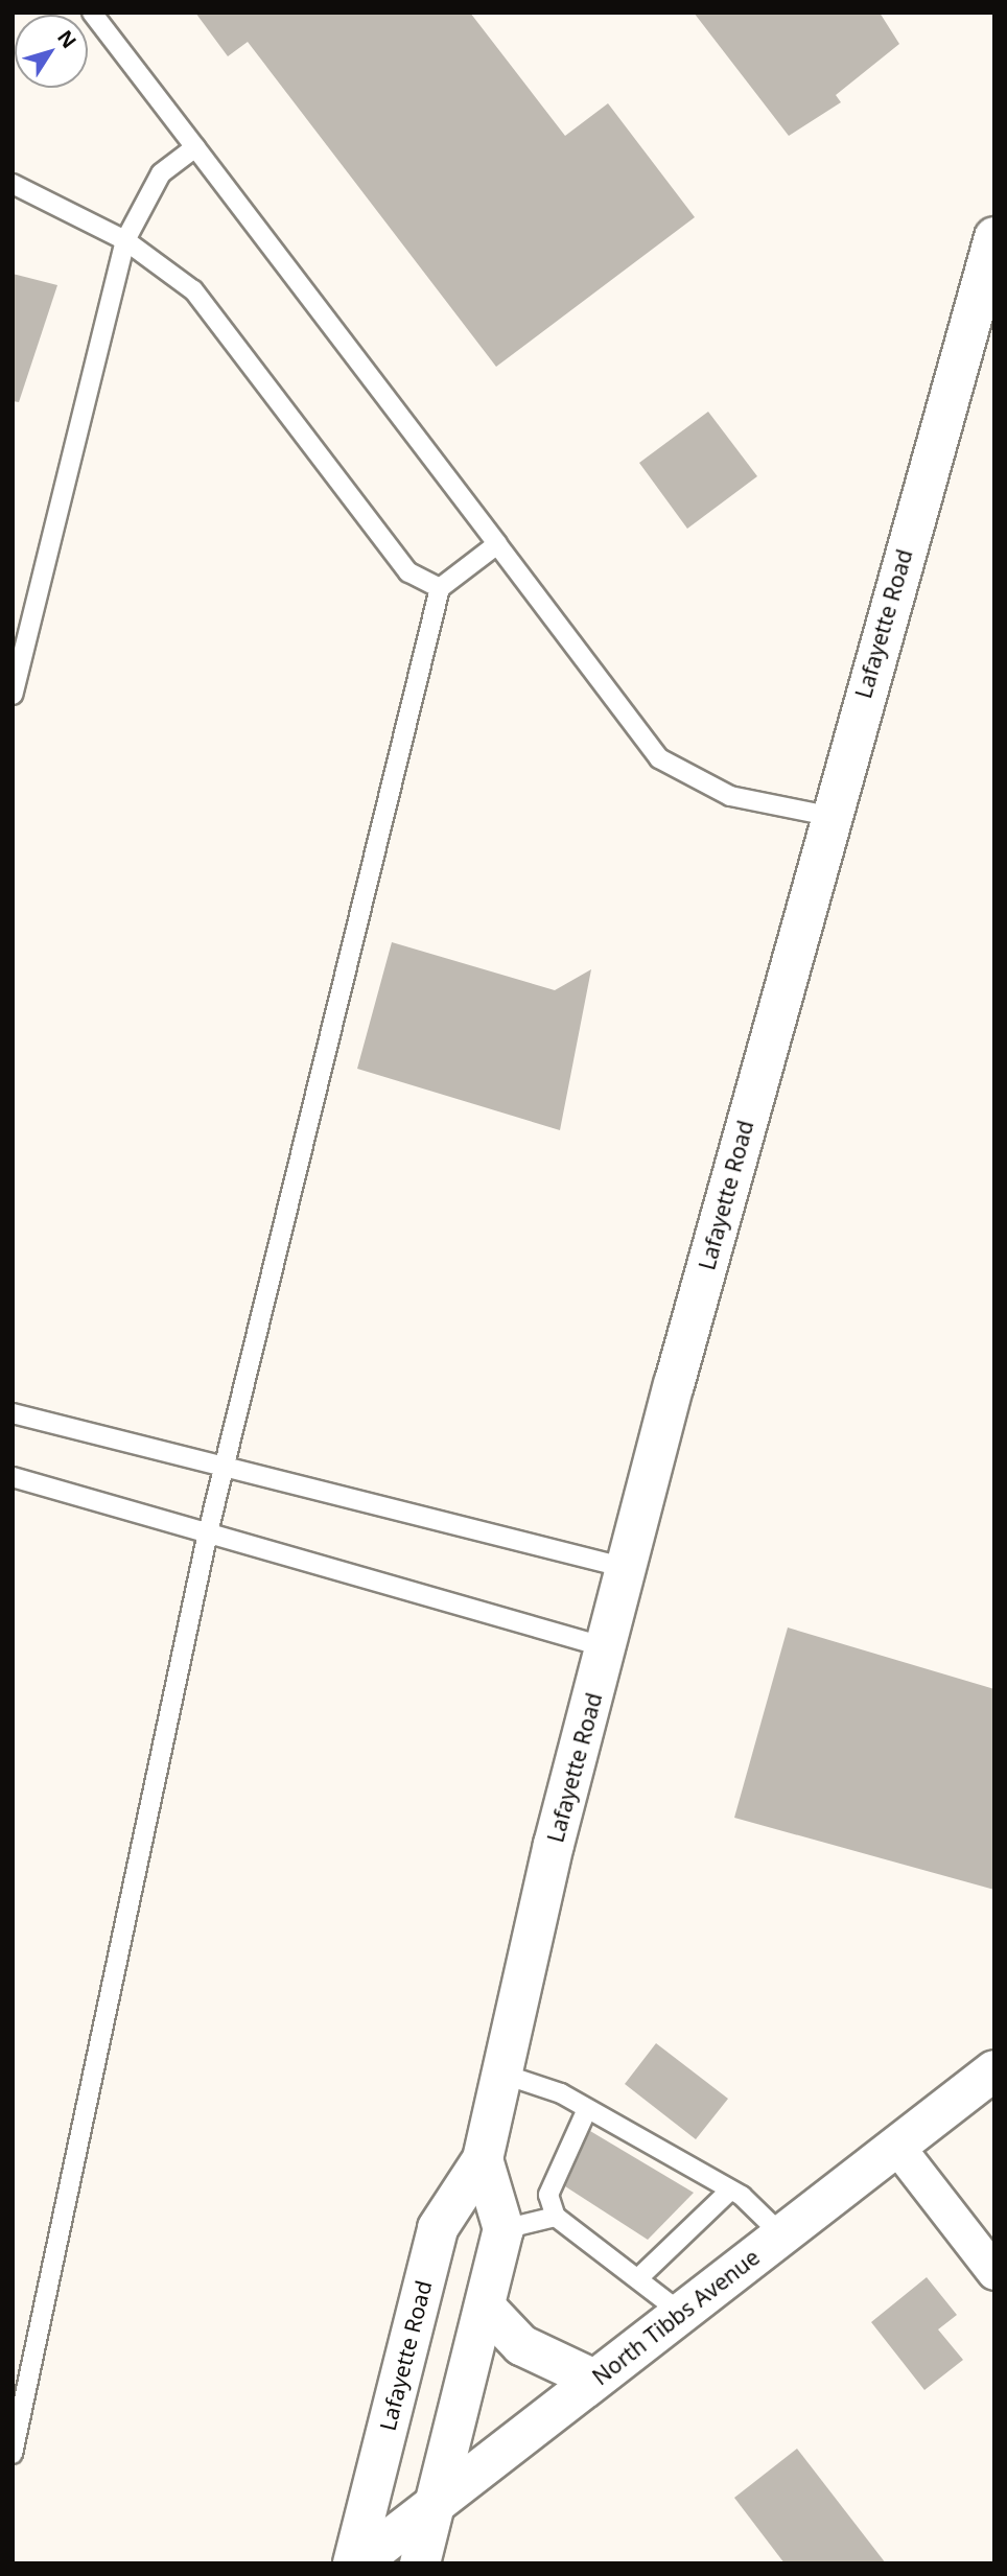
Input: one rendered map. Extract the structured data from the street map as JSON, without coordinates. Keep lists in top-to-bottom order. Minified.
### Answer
{"streets":{"main road":["Lafayette Road","North Tibbs Avenue"]},"north":"top right"}
